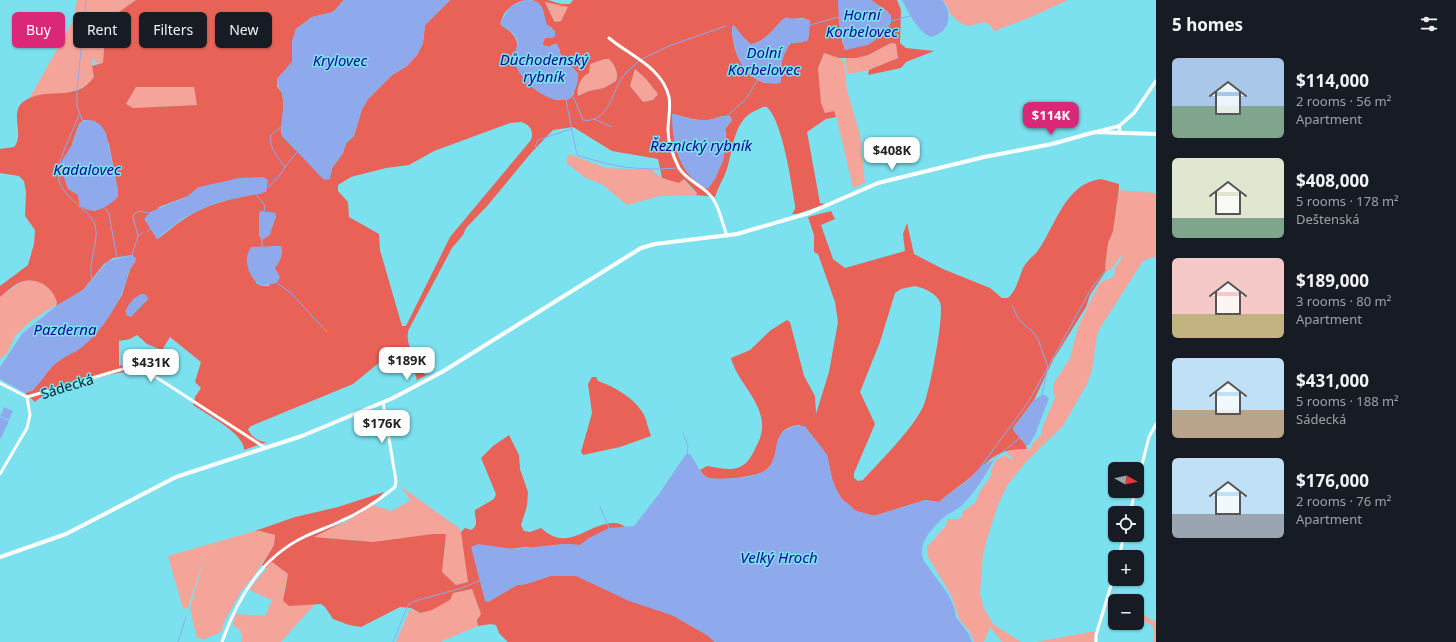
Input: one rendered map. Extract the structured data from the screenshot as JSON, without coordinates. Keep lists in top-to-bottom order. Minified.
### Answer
{"streets":{"street":["Sádecká"]},"water":["Horní Korbelovec","Dolní Korbelovec","Důchodenský rybník","Krylovec","Řeznický rybník","Kadalovec","Pazderna","Velký Hroch"],"north":"right","page":{"heading":"5 homes","chip":["Buy","Rent","Filters","New"],"list":[{"name":"$114,000","note":"2 rooms · 56 m² · Apartment"},{"name":"$408,000","note":"5 rooms · 178 m² · Deštenská"},{"name":"$189,000","note":"3 rooms · 80 m² · Apartment"},{"name":"$431,000","note":"5 rooms · 188 m² · Sádecká"},{"name":"$176,000","note":"2 rooms · 76 m² · Apartment"}],"price":["$114K","$408K","$189K","$431K","$176K"],"map_buttons":["+","−"]}}
